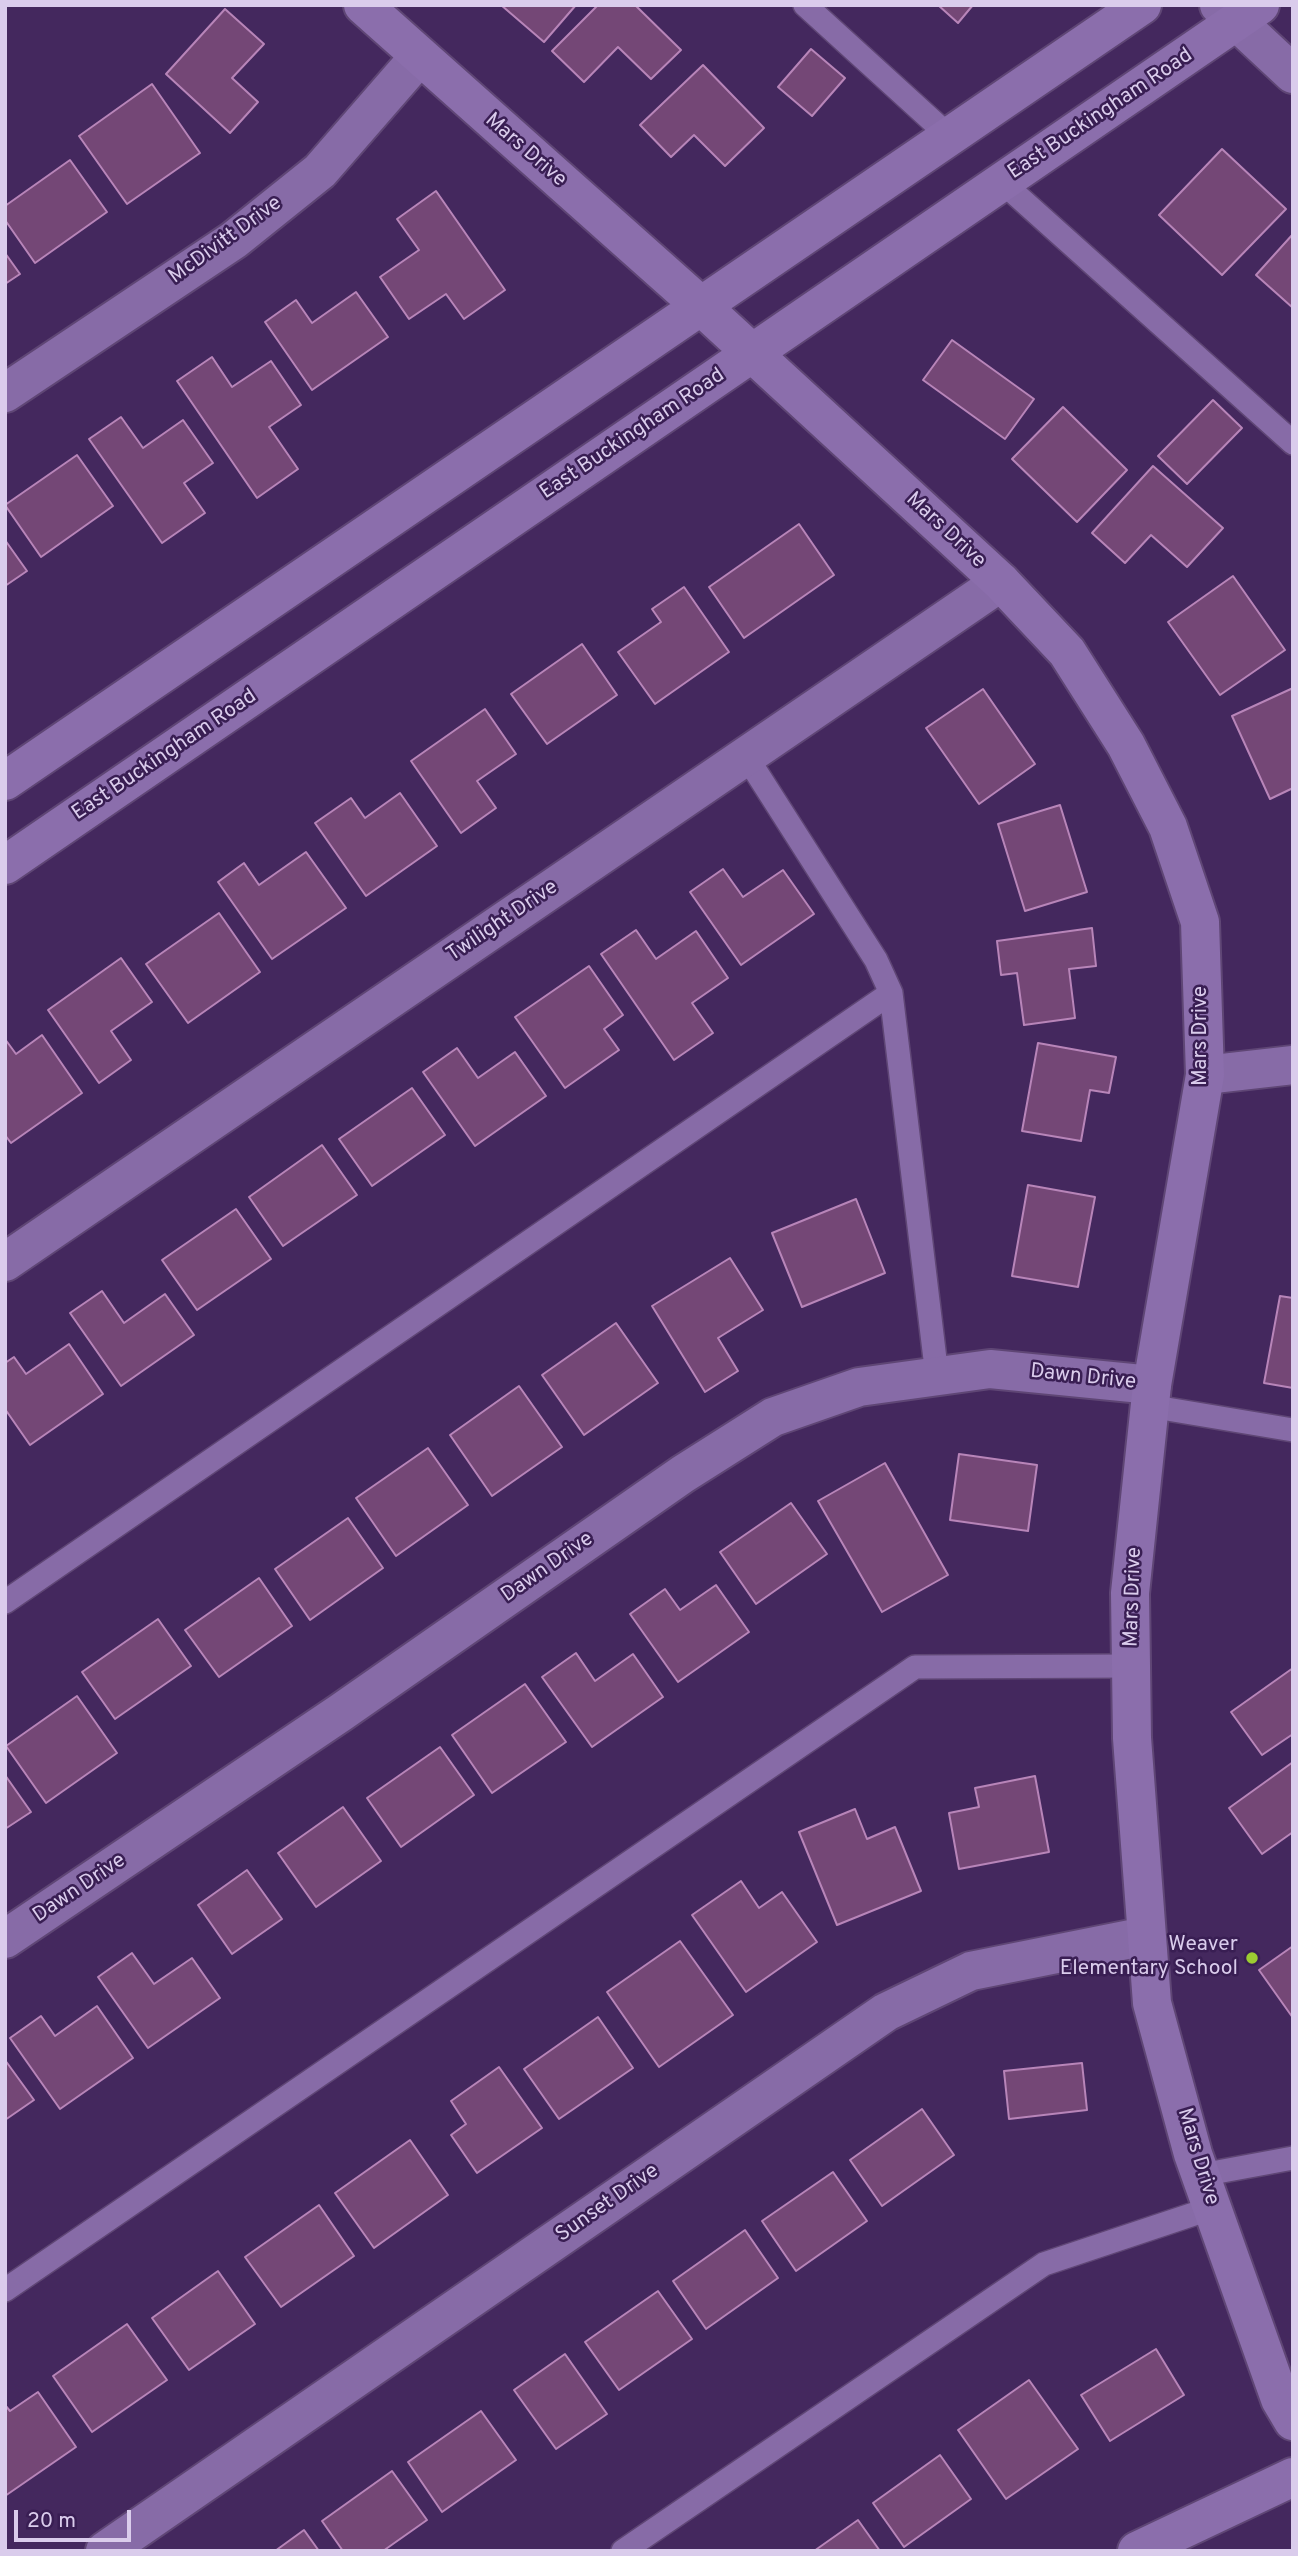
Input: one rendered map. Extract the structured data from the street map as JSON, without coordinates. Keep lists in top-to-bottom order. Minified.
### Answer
{"streets":{"street":["East Buckingham Road","Mars Drive","McDivitt Drive","Twilight Drive","Dawn Drive","Sunset Drive"]},"crossings":[["East Buckingham Road","Mars Drive"],["Mars Drive","McDivitt Drive"],["Mars Drive","Twilight Drive"],["Mars Drive","Dawn Drive"],["Mars Drive","Sunset Drive"]],"places":["Weaver Elementary School"],"scale_bar":"20 m"}
